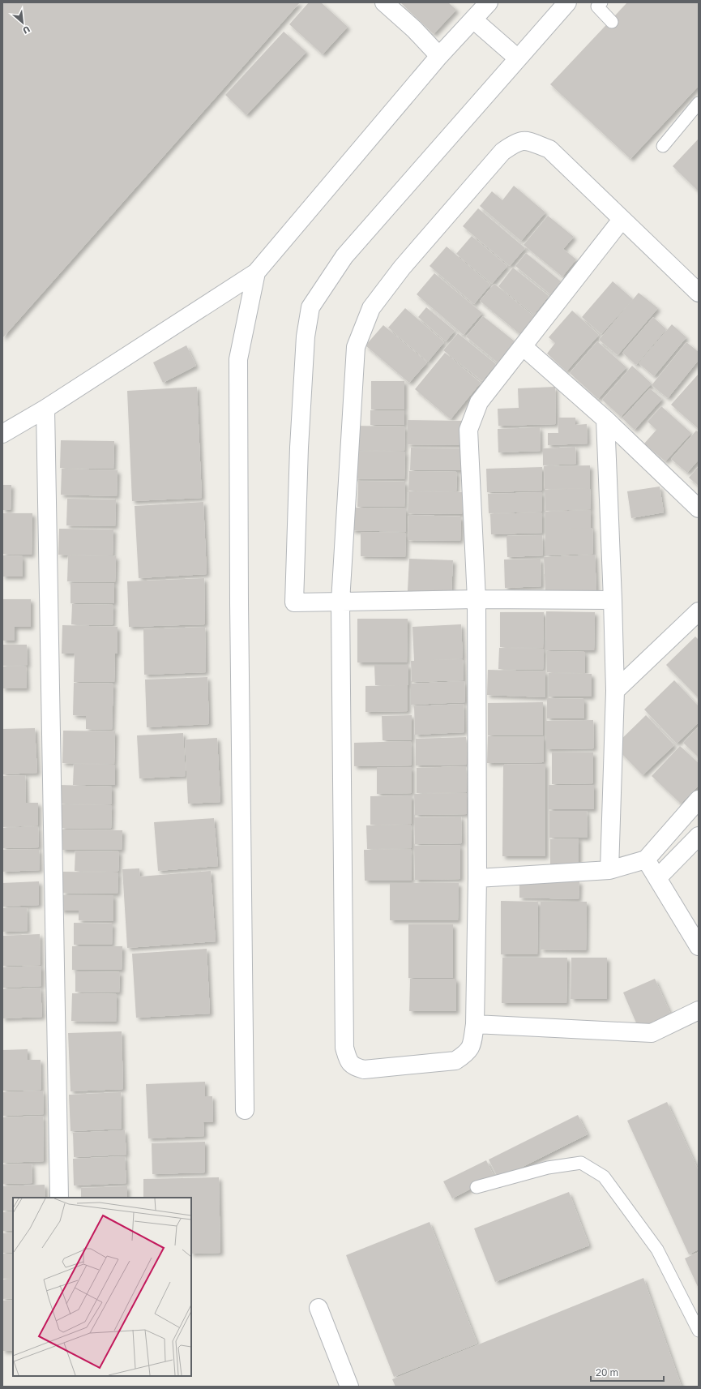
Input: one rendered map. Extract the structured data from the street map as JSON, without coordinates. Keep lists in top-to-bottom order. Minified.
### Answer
{"scale_bar":"20 m","north":"bottom right"}
